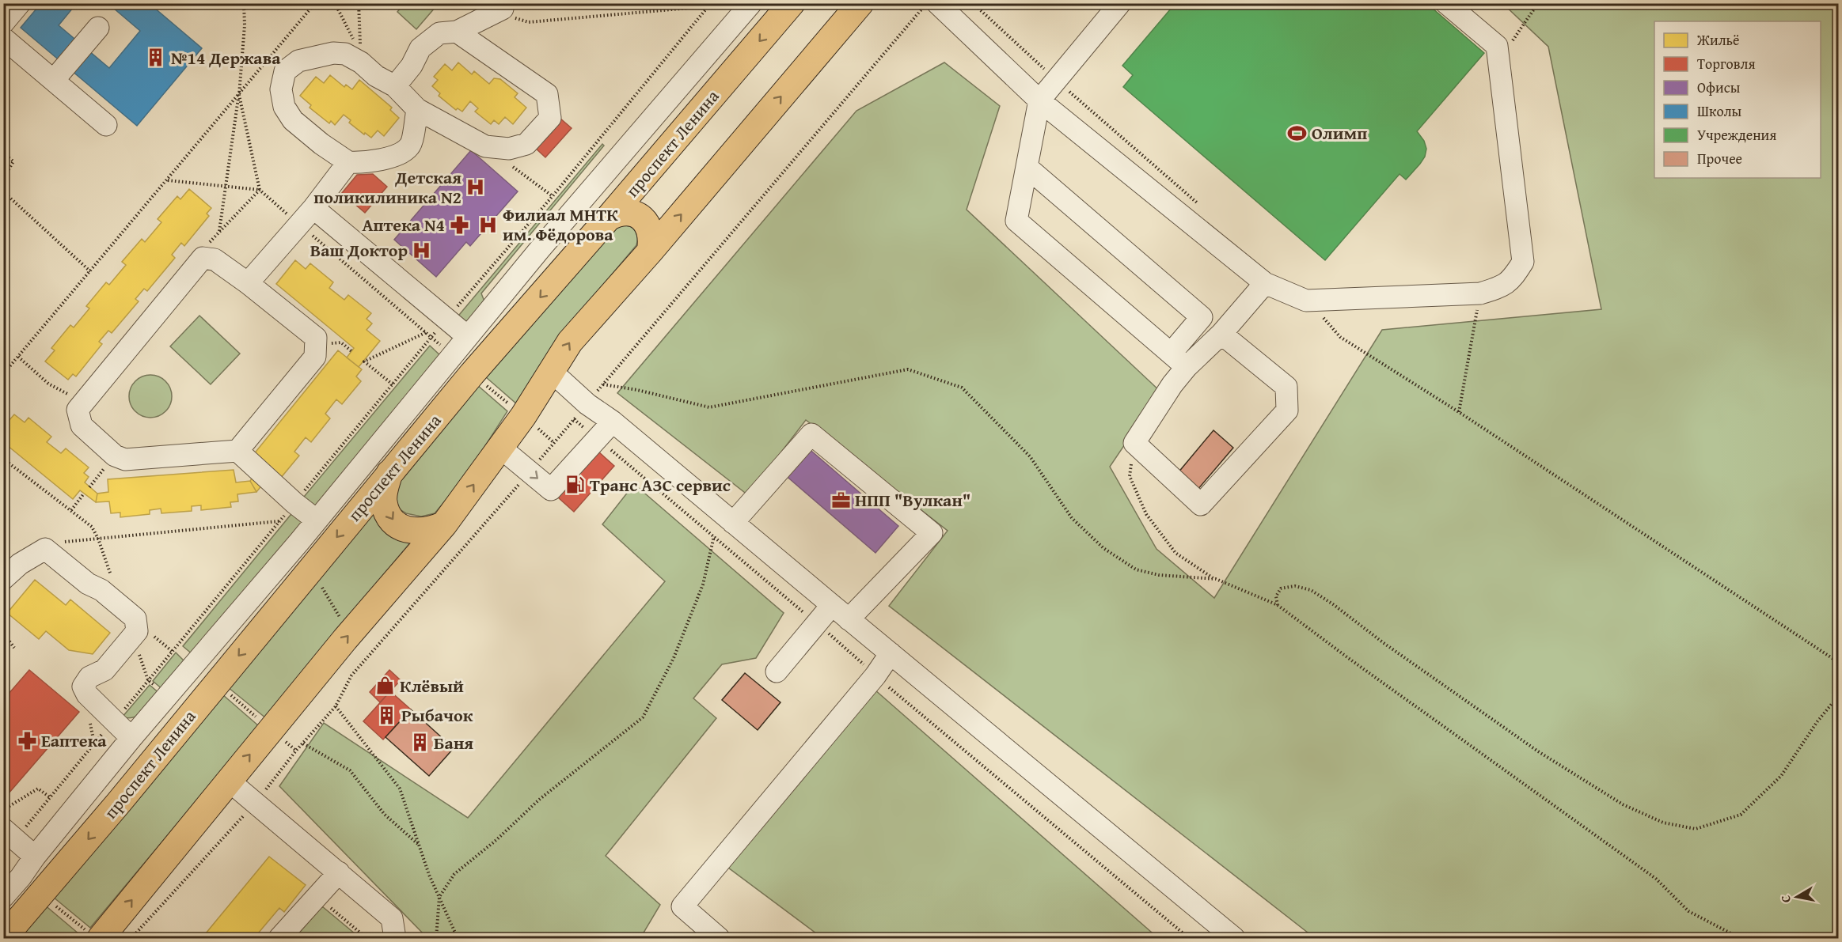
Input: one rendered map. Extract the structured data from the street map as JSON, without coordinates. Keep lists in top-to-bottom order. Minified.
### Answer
{"streets":{"main road":["проспект Ленина"]},"places":{"building":["№14 Держава","Рыбачок","Баня"],"sports":["Олимп"],"hospital":["Детская поликилиника N2","Филиал МНТК им. Фёдорова","Ваш Доктор"],"pharmacy":["Аптека N4","Еаптека"],"fuel station":["Транс АЗС сервис"],"office":["НПП \"Вулкан\""],"shop":["Клёвый"]},"legend":["Жильё","Торговля","Офисы","Школы","Учреждения","Прочее"],"north":"left"}
